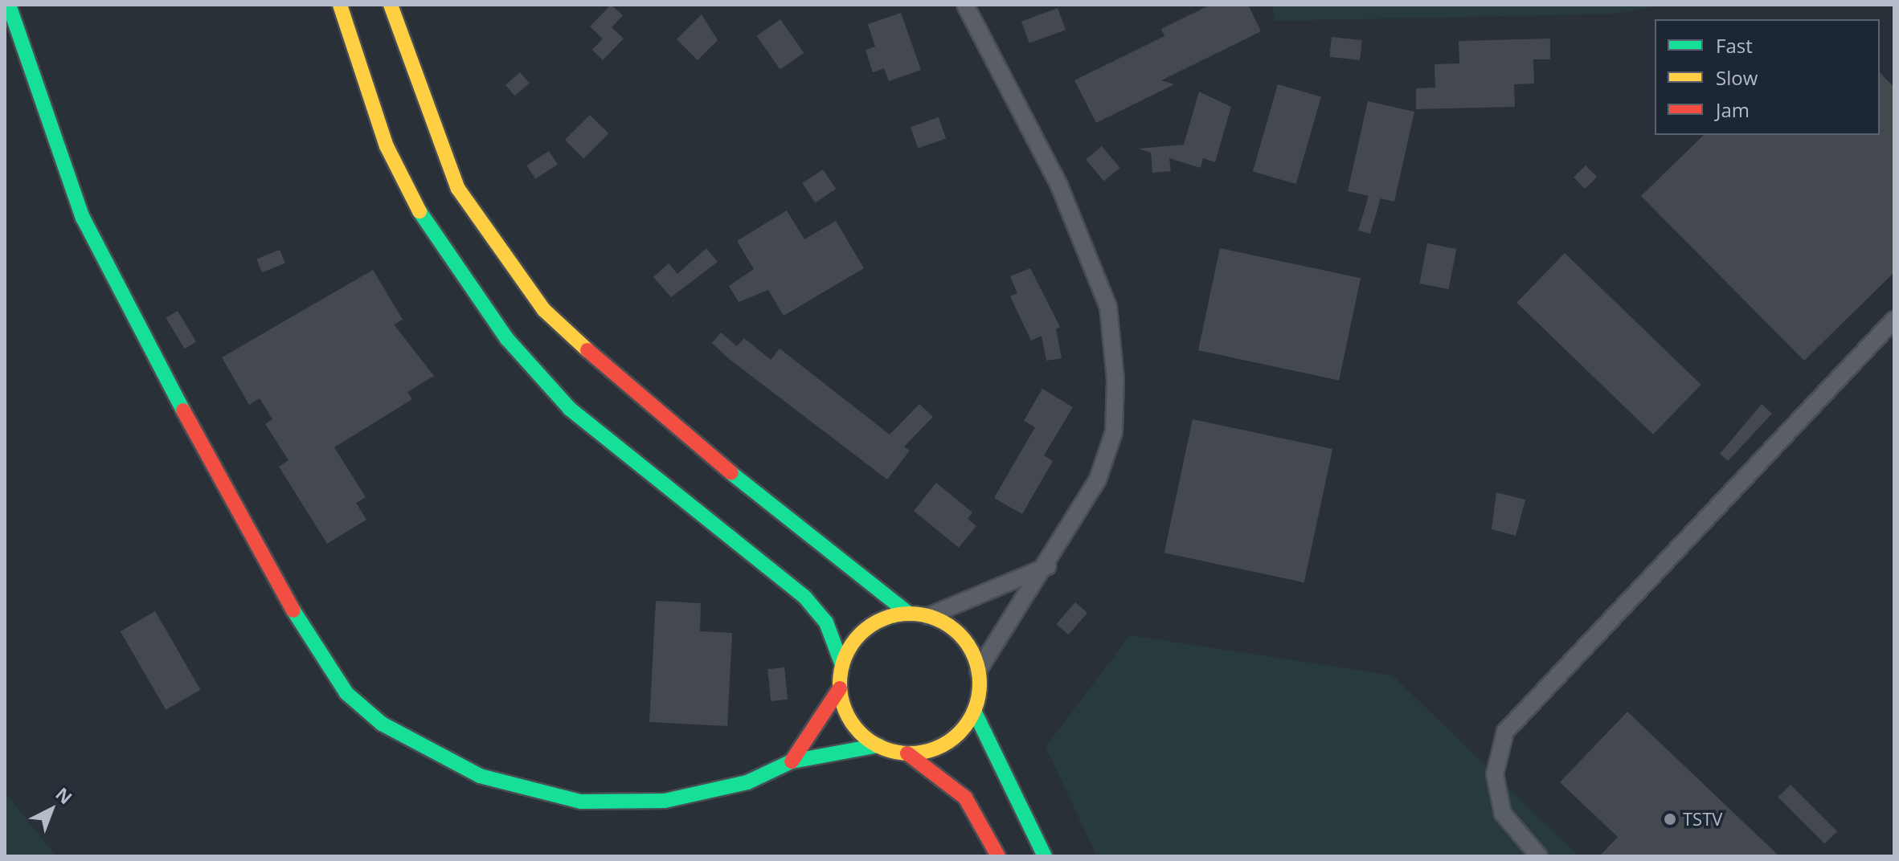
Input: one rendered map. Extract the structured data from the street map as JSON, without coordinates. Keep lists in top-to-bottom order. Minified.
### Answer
{"places":["TSTV"],"legend":["Fast","Slow","Jam"],"north":"top right"}
